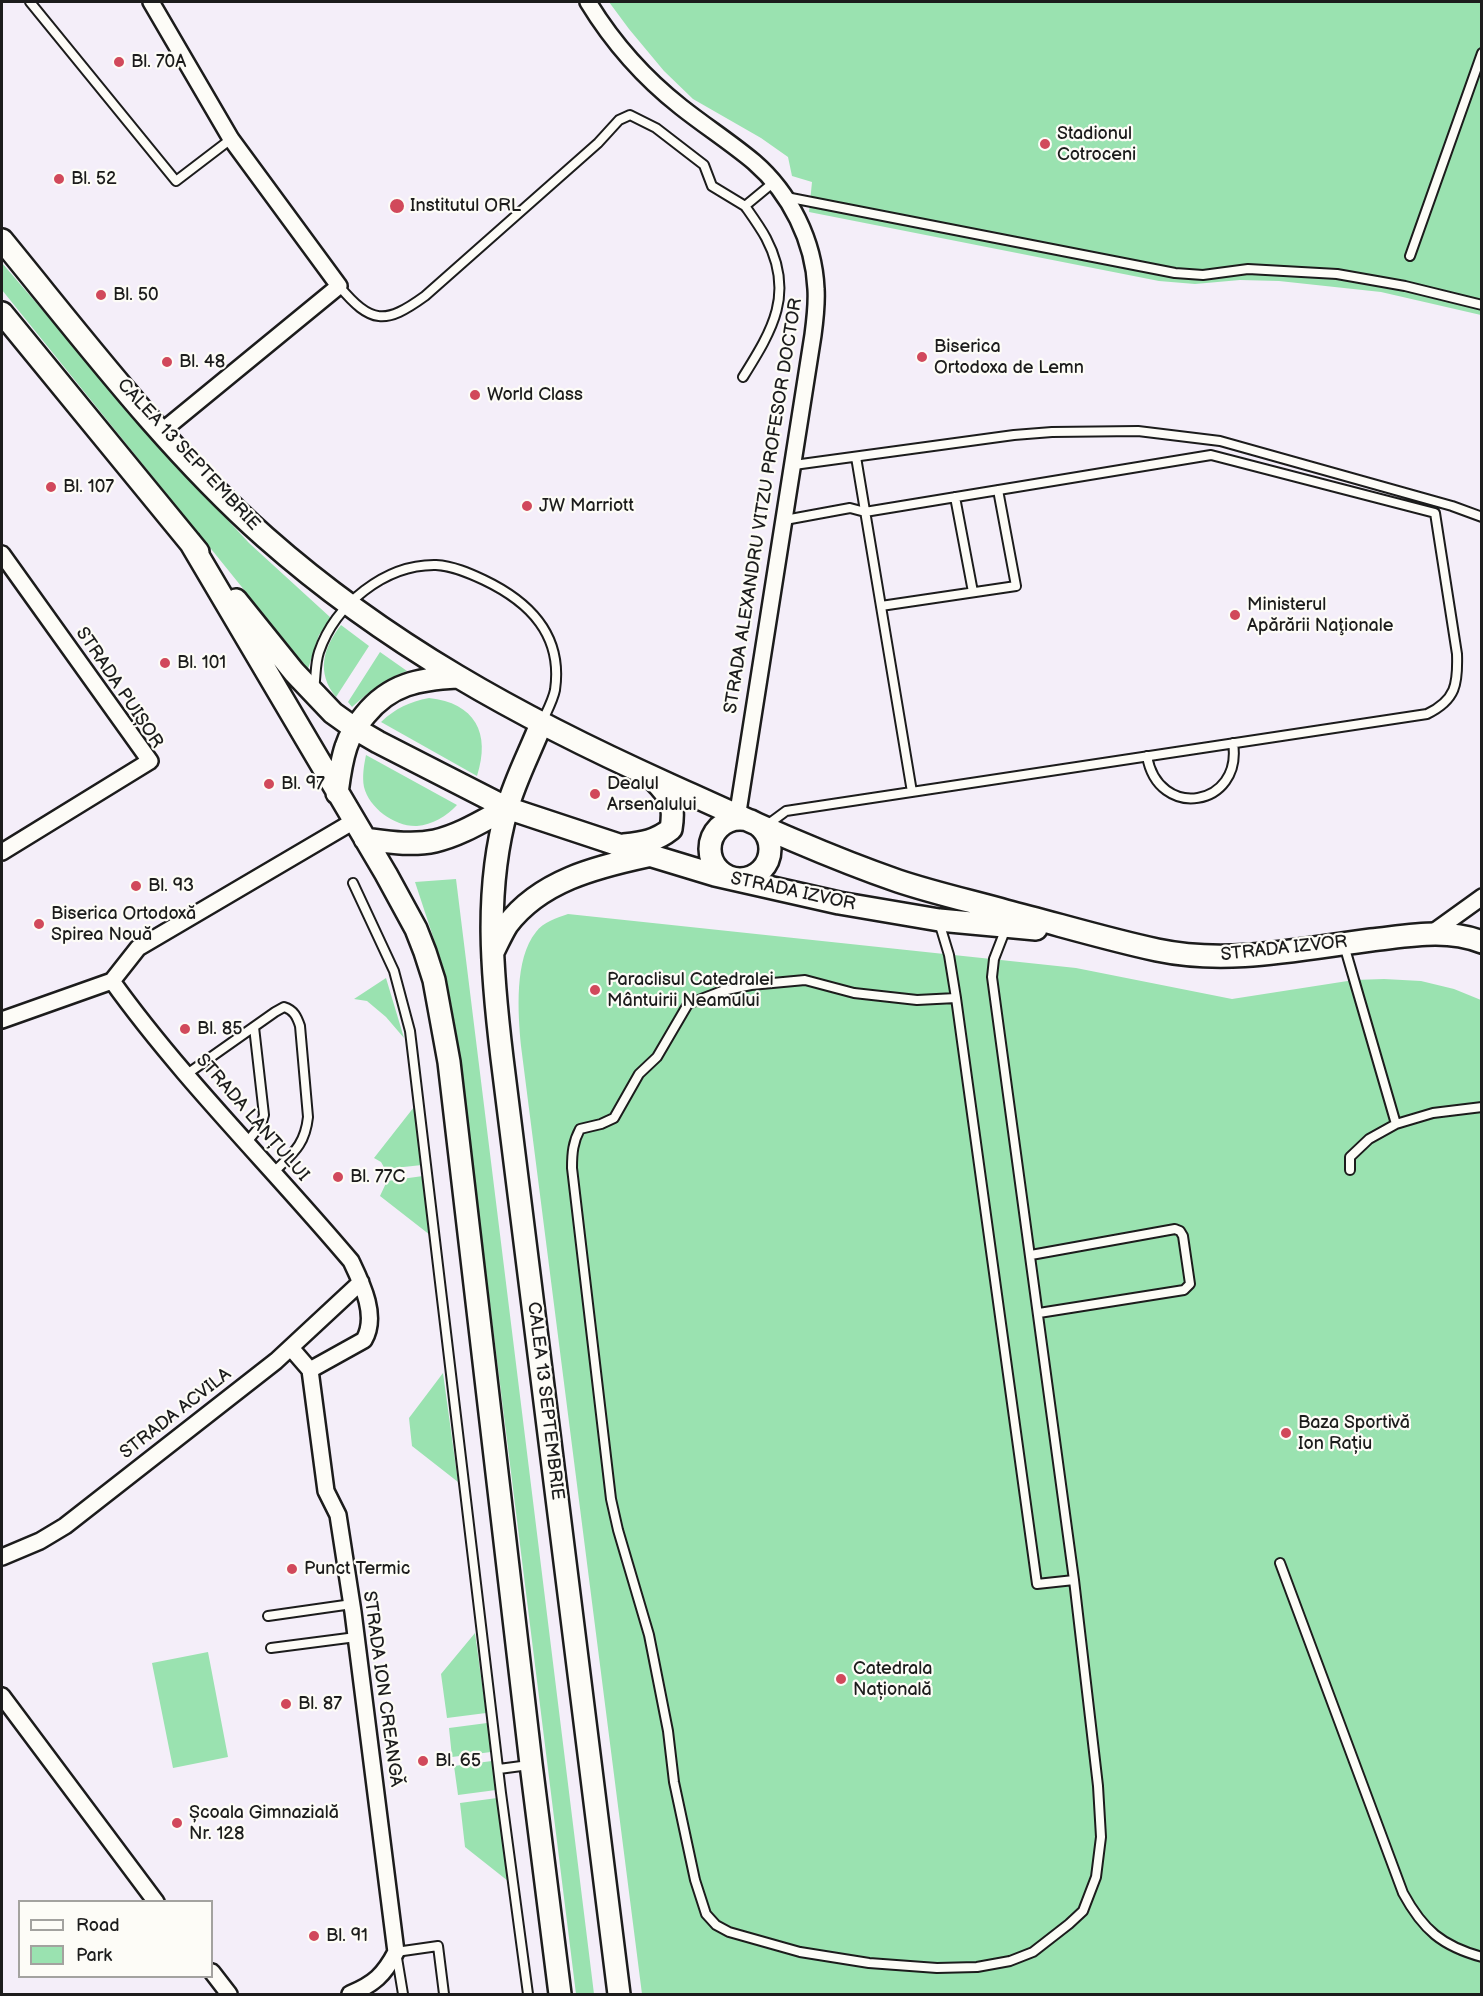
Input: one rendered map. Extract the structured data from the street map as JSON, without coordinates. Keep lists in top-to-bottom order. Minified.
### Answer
{"streets":{"main road":["CALEA 13 SEPTEMBRIE","STRADA IZVOR"],"street":["STRADA ALEXANDRU VITZU PROFESOR DOCTOR","STRADA PUIȘOR","STRADA LANȚULUI","STRADA ACVILA","STRADA ION CREANGĂ"]},"crossings":[["CALEA 13 SEPTEMBRIE","STRADA IZVOR"],["STRADA ALEXANDRU VITZU PROFESOR DOCTOR","STRADA IZVOR"],["STRADA LANȚULUI","STRADA ACVILA"]],"places":["Bl. 70A","Stadionul Cotroceni","Bl. 52","Institutul ORL","Bl. 50","Biserica Ortodoxa de Lemn","Bl. 48","World Class","Bl. 107","JW Marriott","Ministerul Apărării Naţionale","Bl. 101","Bl. 97","Dealul Arsenalului","Bl. 93","Biserica Ortodoxă Spirea Nouă","Paraclisul Catedralei Mântuirii Neamului","Bl. 85","Bl. 77C","Baza Sportivă Ion Rațiu","Punct Termic","Catedrala Națională","Bl. 87","Bl. 65","Școala Gimnazială Nr. 128","Bl. 91"],"legend":["Road","Park"]}
